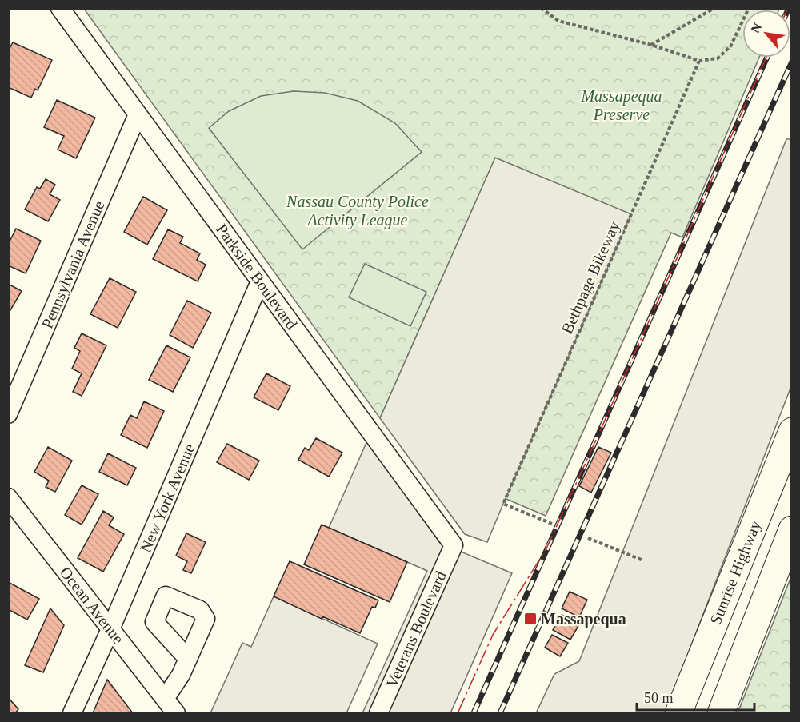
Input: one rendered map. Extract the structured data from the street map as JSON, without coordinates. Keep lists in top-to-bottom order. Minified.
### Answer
{"streets":{"highway":["Sunrise Highway"],"street":["Pennsylvania Avenue","Parkside Boulevard","New York Avenue","Ocean Avenue","Veterans Boulevard"],"path":["Bethpage Bikeway"]},"crossings":[["Pennsylvania Avenue","Parkside Boulevard"],["Parkside Boulevard","New York Avenue"],["Parkside Boulevard","Veterans Boulevard"],["New York Avenue","Ocean Avenue"]],"parks":["Massapequa Preserve","Nassau County Police Activity League"],"places":{"transit":["Massapequa"]},"scale_bar":"50 m","north":"top left"}
